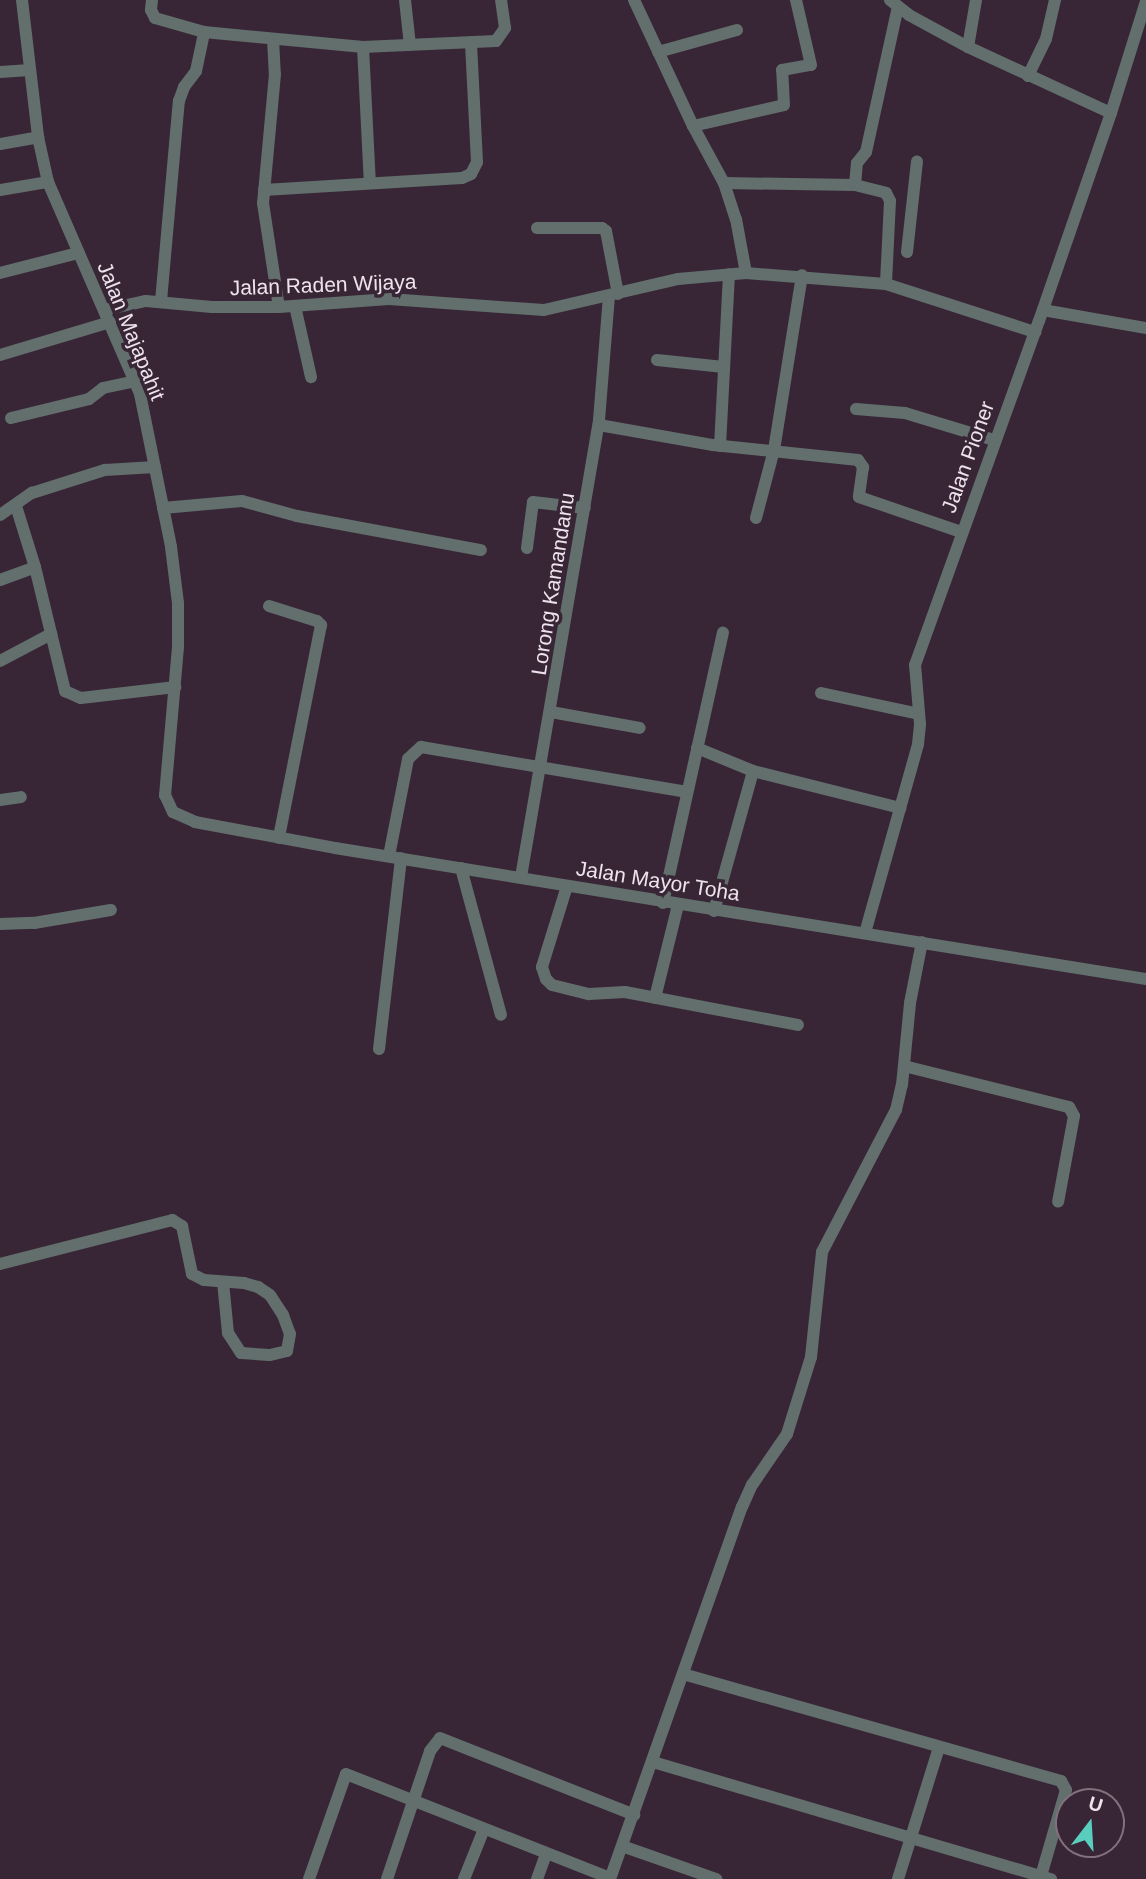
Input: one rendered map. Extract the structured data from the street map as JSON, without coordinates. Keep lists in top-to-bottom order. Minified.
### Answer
{"streets":{"street":["Jalan Raden Wijaya","Jalan Majapahit","Jalan Pioner","Lorong Kamandanu","Jalan Mayor Toha"]},"crossings":[["Jalan Raden Wijaya","Jalan Majapahit"],["Jalan Raden Wijaya","Jalan Pioner"],["Jalan Raden Wijaya","Lorong Kamandanu"],["Jalan Majapahit","Jalan Mayor Toha"],["Jalan Pioner","Jalan Mayor Toha"],["Lorong Kamandanu","Jalan Mayor Toha"]],"north":"top"}
